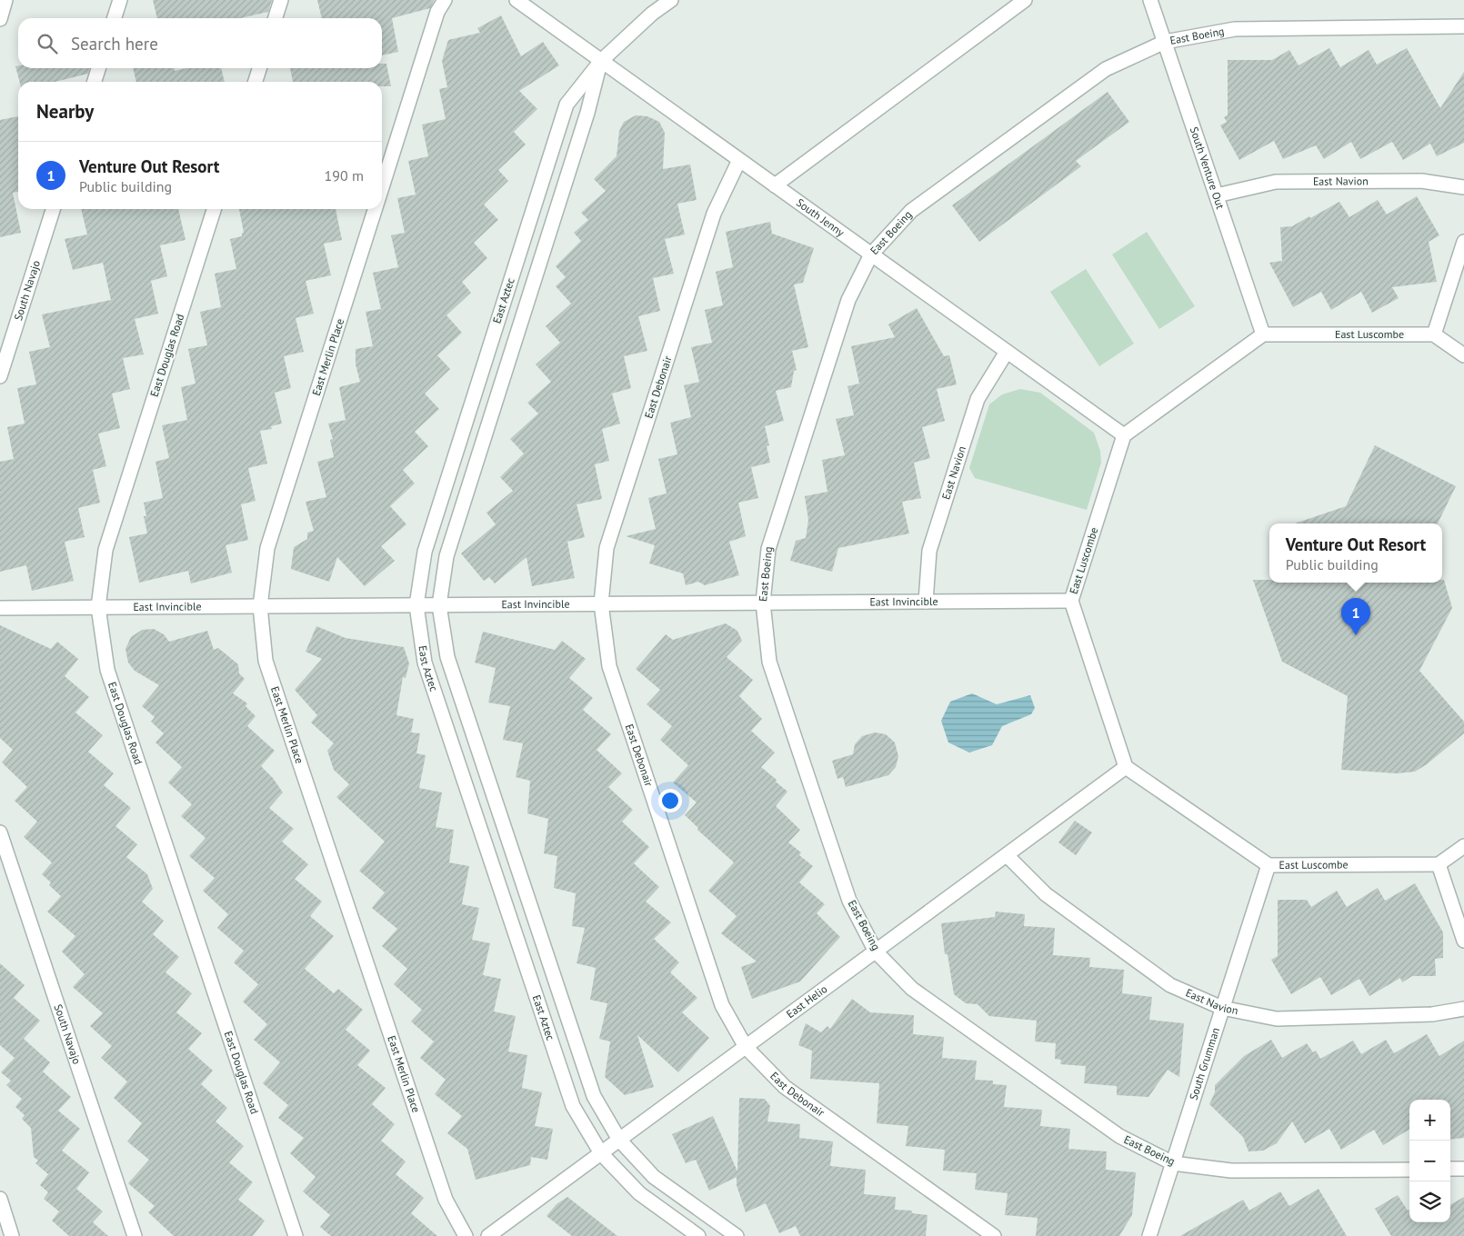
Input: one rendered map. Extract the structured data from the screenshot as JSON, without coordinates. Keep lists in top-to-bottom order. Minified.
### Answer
{"streets":{"street":["East Boeing","South Venture Out","East Navion","South Jenny","South Navajo","East Aztec","East Luscombe","East Douglas Road","East Merlin Place","East Debonair","East Invincible","East Helio","South Grumman"]},"crossings":[["East Boeing","South Venture Out"],["East Boeing","South Jenny"],["East Boeing","East Invincible"],["East Boeing","East Helio"],["East Boeing","South Grumman"],["South Venture Out","East Navion"],["South Venture Out","East Luscombe"],["East Navion","South Jenny"],["East Navion","East Invincible"],["East Navion","East Helio"],["East Navion","South Grumman"],["South Jenny","East Aztec"],["South Jenny","East Luscombe"],["South Jenny","East Debonair"],["East Aztec","East Invincible"],["East Aztec","East Helio"],["East Luscombe","East Invincible"],["East Luscombe","East Helio"],["East Luscombe","South Grumman"],["East Douglas Road","East Invincible"],["East Merlin Place","East Invincible"],["East Debonair","East Invincible"],["East Debonair","East Helio"]],"page":{"search":"Search here","heading":"Nearby","list":[{"mark":"1","name":"Venture Out Resort","note":"Public building","value":"190 m"}],"popup":["Venture Out Resort","Public building"],"pins":"1","map_buttons":["+","−"]}}
